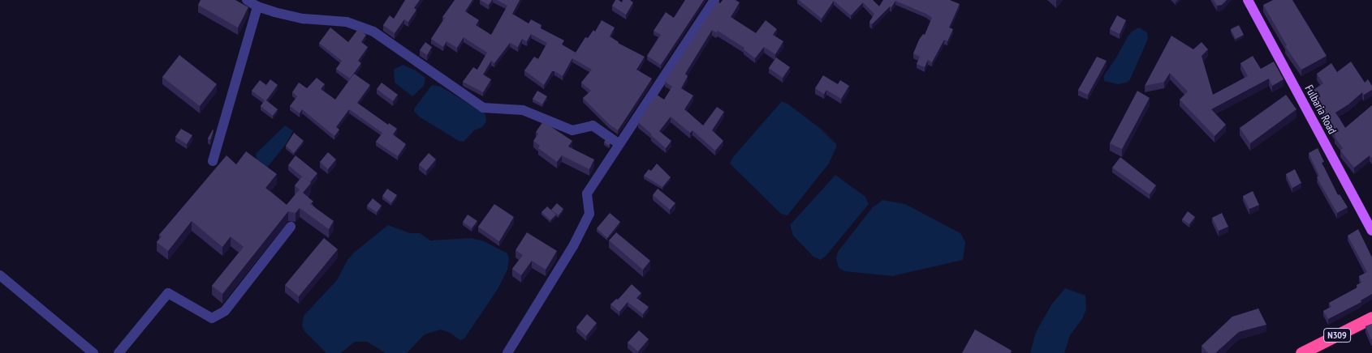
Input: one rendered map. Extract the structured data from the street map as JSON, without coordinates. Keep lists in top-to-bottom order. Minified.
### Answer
{"streets":{"highway":["N309"],"main road":["Fulbaria Road"]}}
